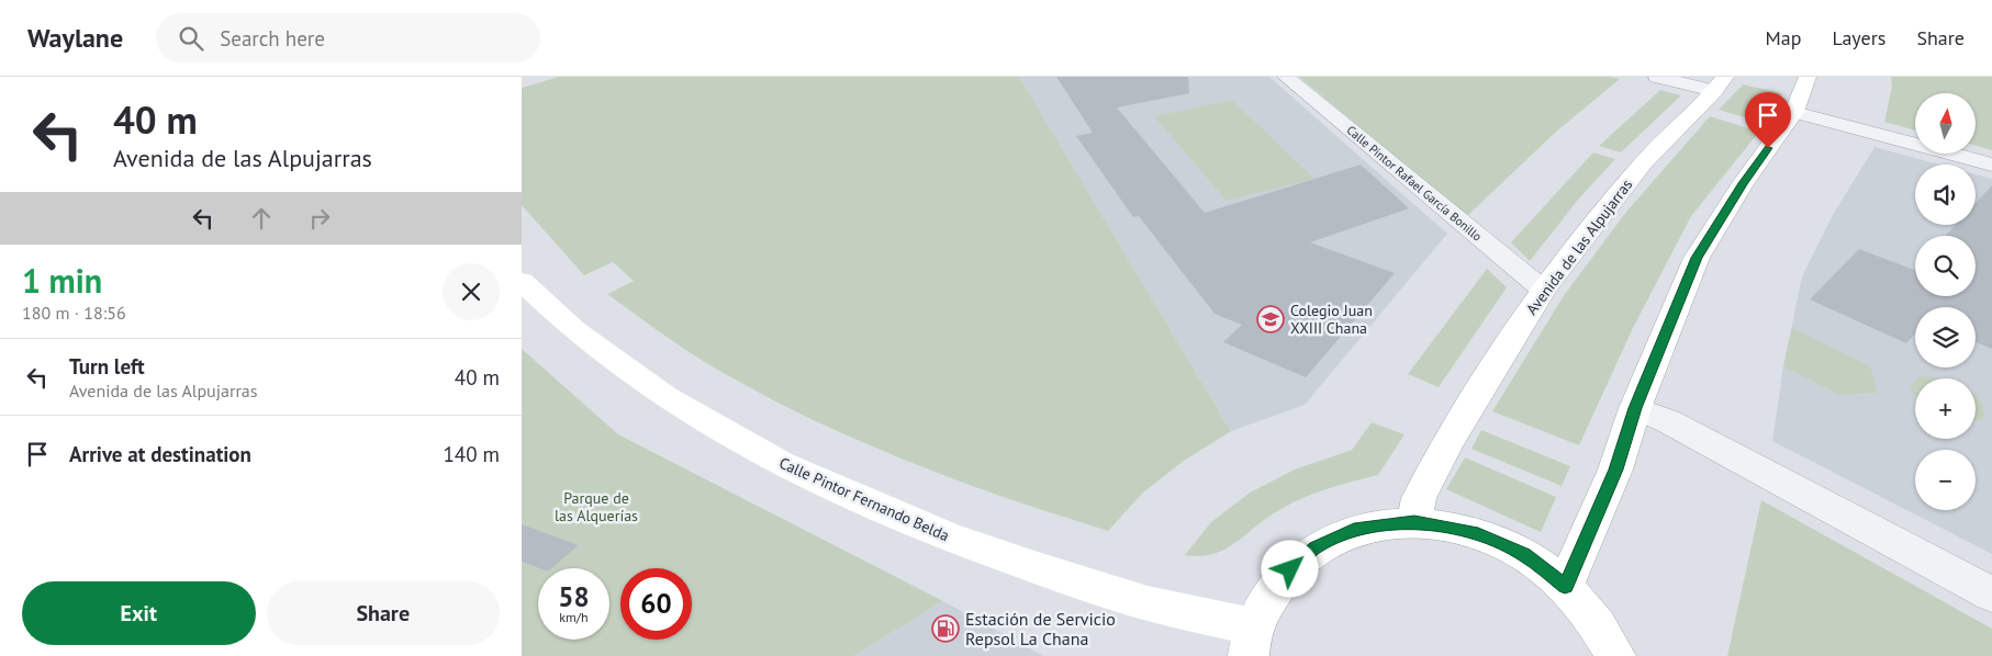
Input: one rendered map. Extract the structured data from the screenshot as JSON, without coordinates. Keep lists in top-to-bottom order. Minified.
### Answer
{"streets":{"main road":["Avenida de las Alpujarras","Calle Pintor Fernando Belda"],"street":["Calle Pintor Rafael García Bonillo"]},"crossings":[["Calle Pintor Rafael García Bonillo","Avenida de las Alpujarras"]],"parks":["Parque de las Alquerías"],"places":{"school or university":["Colegio Juan XXIII Chana"],"fuel station":["Estación de Servicio Repsol La Chana"]},"north":"top","page":{"header":"Waylane","search":"Search here","nav":["Map","Layers","Share"],"turn":["40 m","Avenida de las Alpujarras"],"map_buttons":["+","−"],"heading":["1 min","180 m · 18:56"],"list":[{"name":"Turn left","note":"Avenida de las Alpujarras","value":"40 m"},{"name":"Arrive at destination","value":"140 m"}],"speed":"58 km/h","limit":"60","buttons":["Exit","Share"]}}
